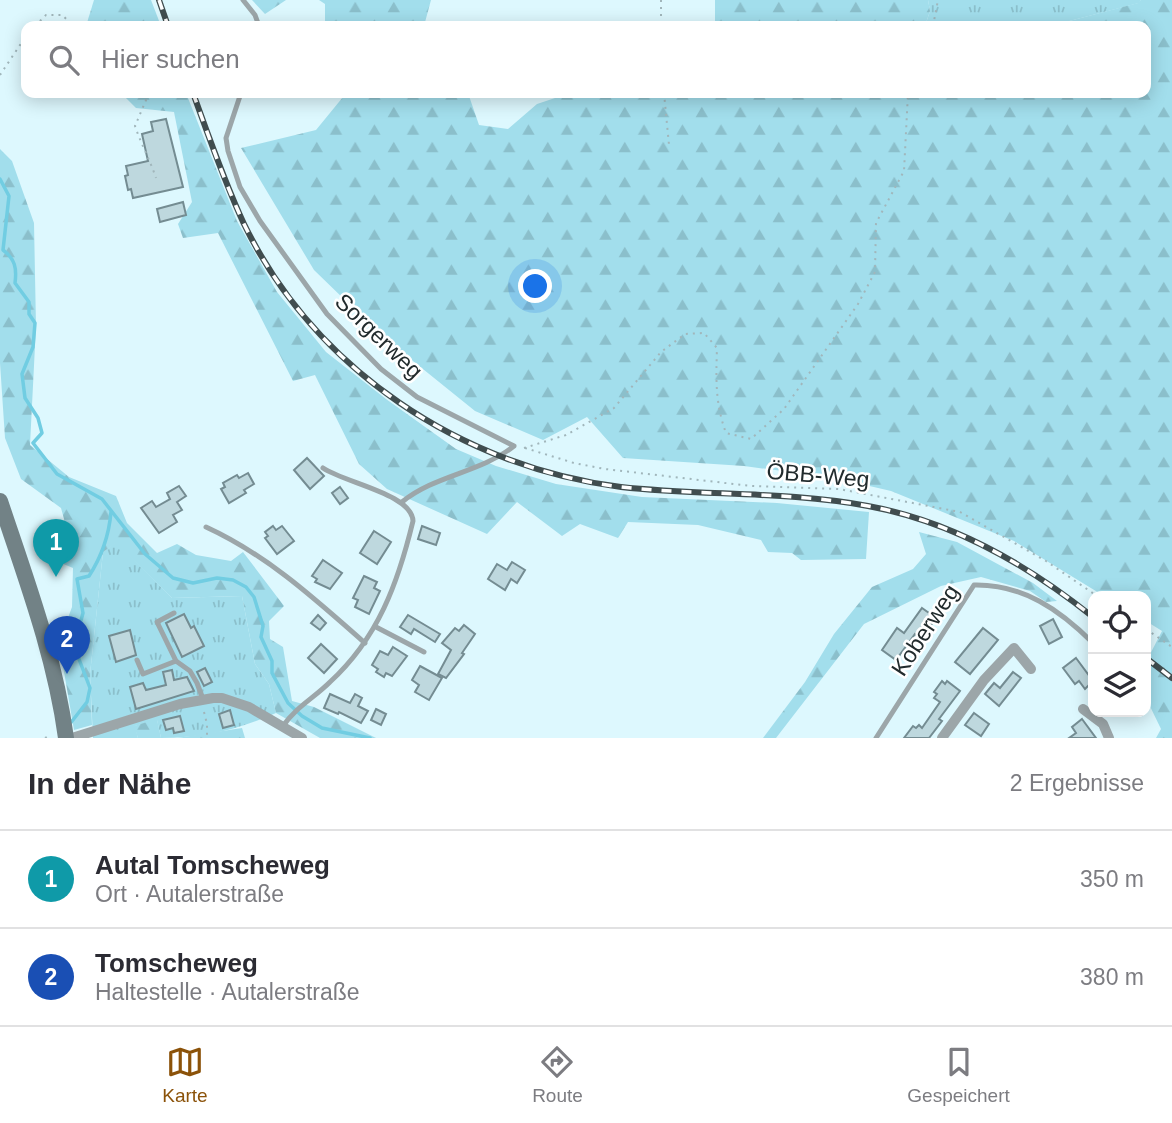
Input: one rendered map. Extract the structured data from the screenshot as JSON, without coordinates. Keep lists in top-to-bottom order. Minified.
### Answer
{"streets":{"lane":["Sorgerweg","Koberweg"],"path":["ÖBB-Weg"]},"page":{"search":"Hier suchen","pins":["1","2"],"heading":["In der Nähe","2 Ergebnisse"],"list":[{"mark":"1","name":"Autal Tomscheweg","note":"Ort · Autalerstraße","value":"350 m"},{"mark":"2","name":"Tomscheweg","note":"Haltestelle · Autalerstraße","value":"380 m"}],"nav":["Karte","Route","Gespeichert"]}}
